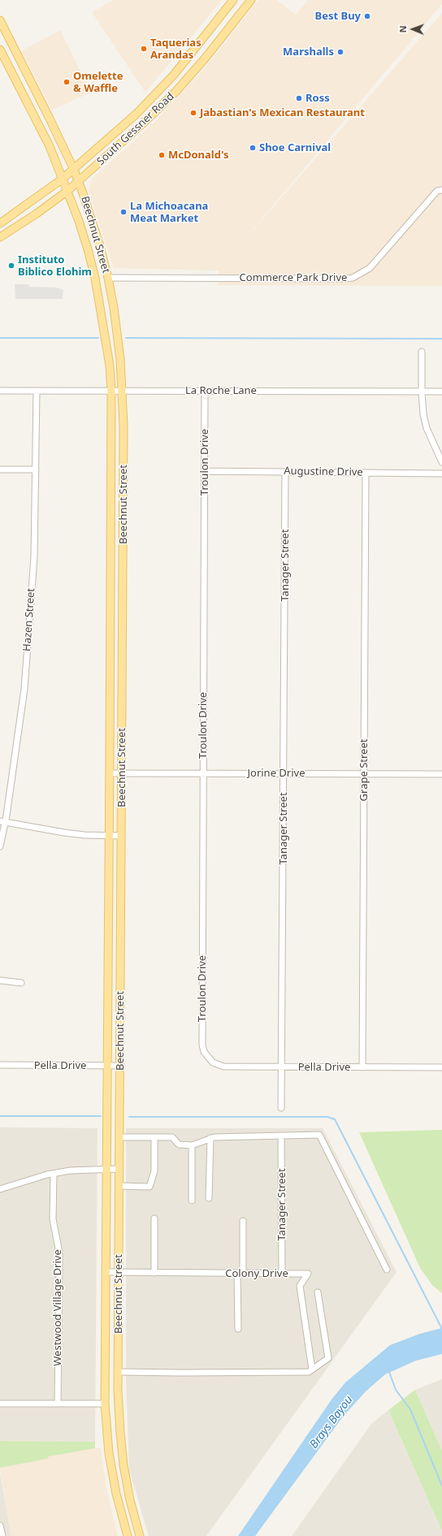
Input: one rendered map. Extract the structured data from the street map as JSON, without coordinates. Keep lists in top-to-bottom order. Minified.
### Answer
{"streets":{"main road":["South Gessner Road","Beechnut Street"],"street":["Commerce Park Drive","La Roche Lane","Troulon Drive","Augustine Drive","Tanager Street","Hazen Street","Grape Street","Jorine Drive","Pella Drive","Colony Drive","Westwood Village Drive"]},"crossings":[["South Gessner Road","Beechnut Street"],["Beechnut Street","Commerce Park Drive"],["Beechnut Street","La Roche Lane"],["Beechnut Street","Jorine Drive"],["Beechnut Street","Pella Drive"],["Beechnut Street","Colony Drive"],["La Roche Lane","Troulon Drive"],["La Roche Lane","Hazen Street"],["Troulon Drive","Augustine Drive"],["Troulon Drive","Jorine Drive"],["Troulon Drive","Pella Drive"],["Augustine Drive","Tanager Street"],["Augustine Drive","Grape Street"],["Tanager Street","Jorine Drive"],["Tanager Street","Pella Drive"],["Tanager Street","Colony Drive"],["Grape Street","Jorine Drive"],["Grape Street","Pella Drive"]],"water":["Brays Bayou"],"places":["Best Buy","Taquerias Arandas","Marshalls","Omelette & Waffle","Ross","Jabastian's Mexican Restaurant","Shoe Carnival","McDonald's","La Michoacana Meat Market","Instituto Biblico Elohim"],"north":"left"}
